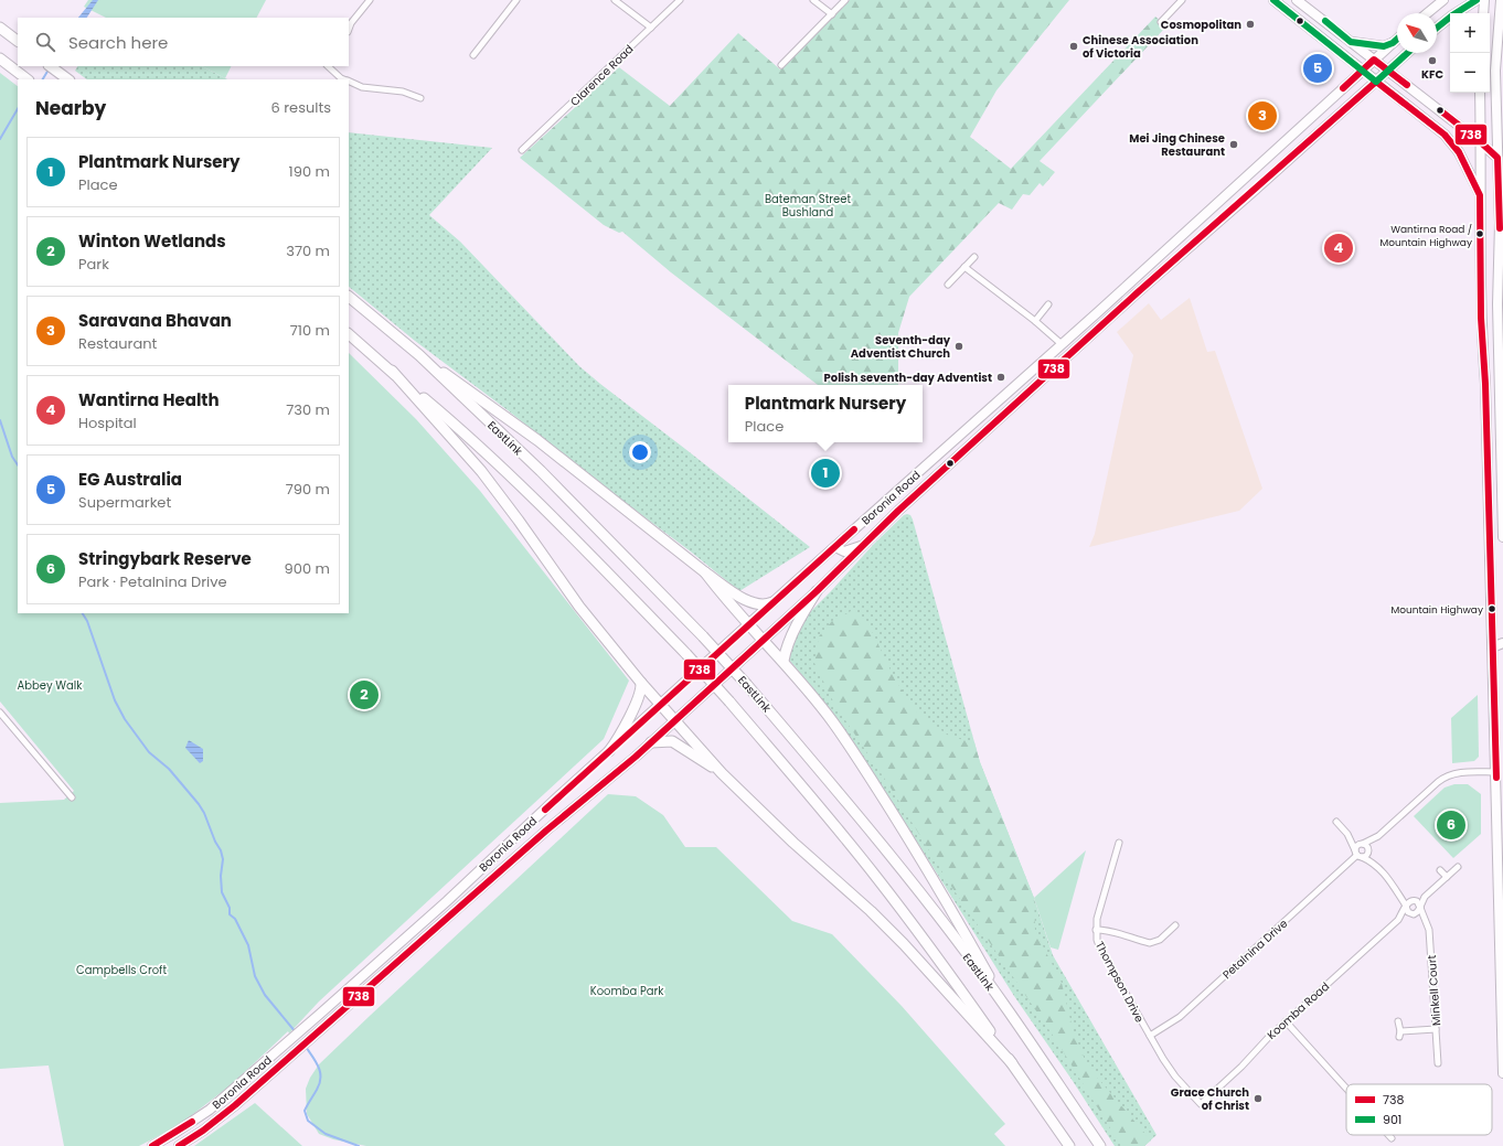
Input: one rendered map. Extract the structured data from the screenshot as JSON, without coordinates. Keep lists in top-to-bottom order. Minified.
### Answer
{"streets":{"highway":["EastLink"],"main road":["Boronia Road"],"street":["Clarence Road","Petalnina Drive","Thompson Drive","Minkell Court","Koomba Road"]},"crossings":[["Petalnina Drive","Thompson Drive"],["Thompson Drive","Koomba Road"],["Minkell Court","Koomba Road"]],"parks":["Bateman Street Bushland","Abbey Walk","Campbells Croft","Koomba Park"],"places":["Cosmopolitan","Chinese Association of Victoria","KFC","Mei Jing Chinese Restaurant","Wantirna Road / Mountain Highway","Seventh-day Adventist Church","Polish seventh-day Adventist","Mountain Highway","Grace Church of Christ"],"lines":["transit line 901","transit line 738"],"legend":["738","901"],"north":"top left","page":{"map_buttons":["+","−"],"search":"Search here","pins":["5","3","4","1","2","6"],"heading":["Nearby","6 results"],"list":[{"mark":"1","name":"Plantmark Nursery","note":"Place","value":"190 m"},{"mark":"2","name":"Winton Wetlands","note":"Park","value":"370 m"},{"mark":"3","name":"Saravana Bhavan","note":"Restaurant","value":"710 m"},{"mark":"4","name":"Wantirna Health","note":"Hospital","value":"730 m"},{"mark":"5","name":"EG Australia","note":"Supermarket","value":"790 m"},{"mark":"6","name":"Stringybark Reserve","note":"Park · Petalnina Drive","value":"900 m"}],"popup":["Plantmark Nursery","Place"]}}
